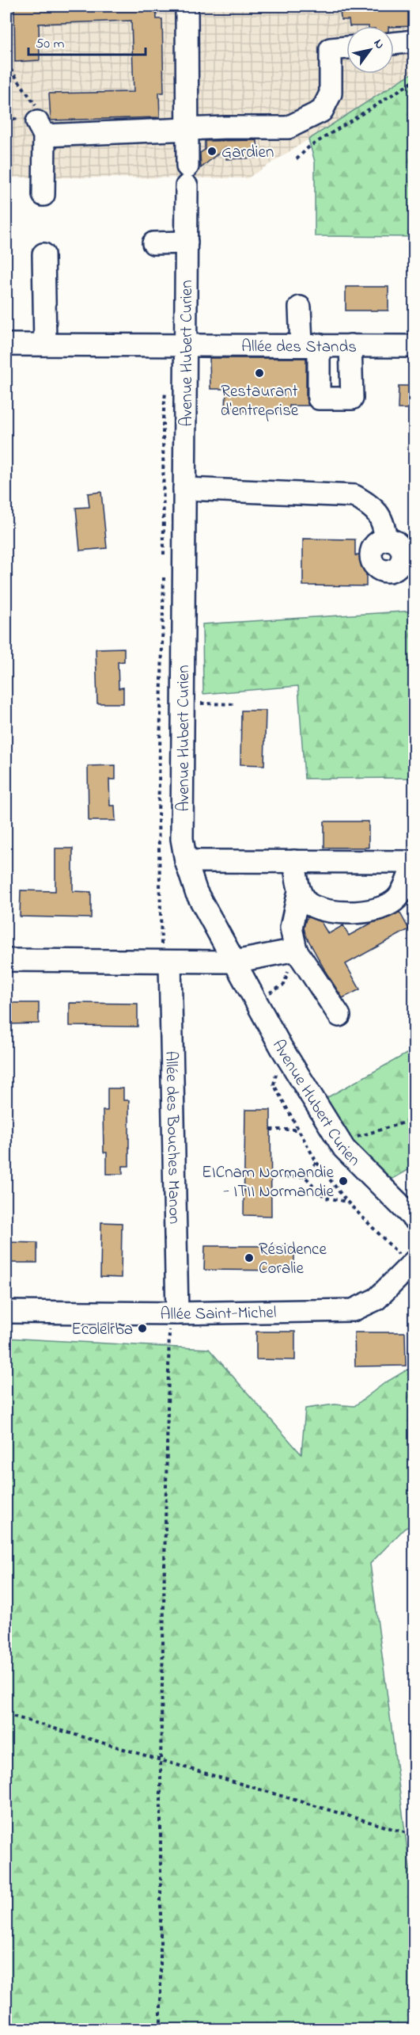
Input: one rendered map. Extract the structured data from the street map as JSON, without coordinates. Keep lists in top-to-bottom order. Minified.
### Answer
{"streets":{"street":["Allée des Stands","Avenue Hubert Curien","Allée des Bouches Manon","Allée Saint-Michel"]},"crossings":[["Allée des Stands","Avenue Hubert Curien"],["Allée des Bouches Manon","Allée Saint-Michel"]],"places":["Gardien","Restaurant d'entreprise","EICnam Normandie - ITII Normandie","Résidence Coralie","Ecolelrba"],"scale_bar":"50 m","north":"top right"}
